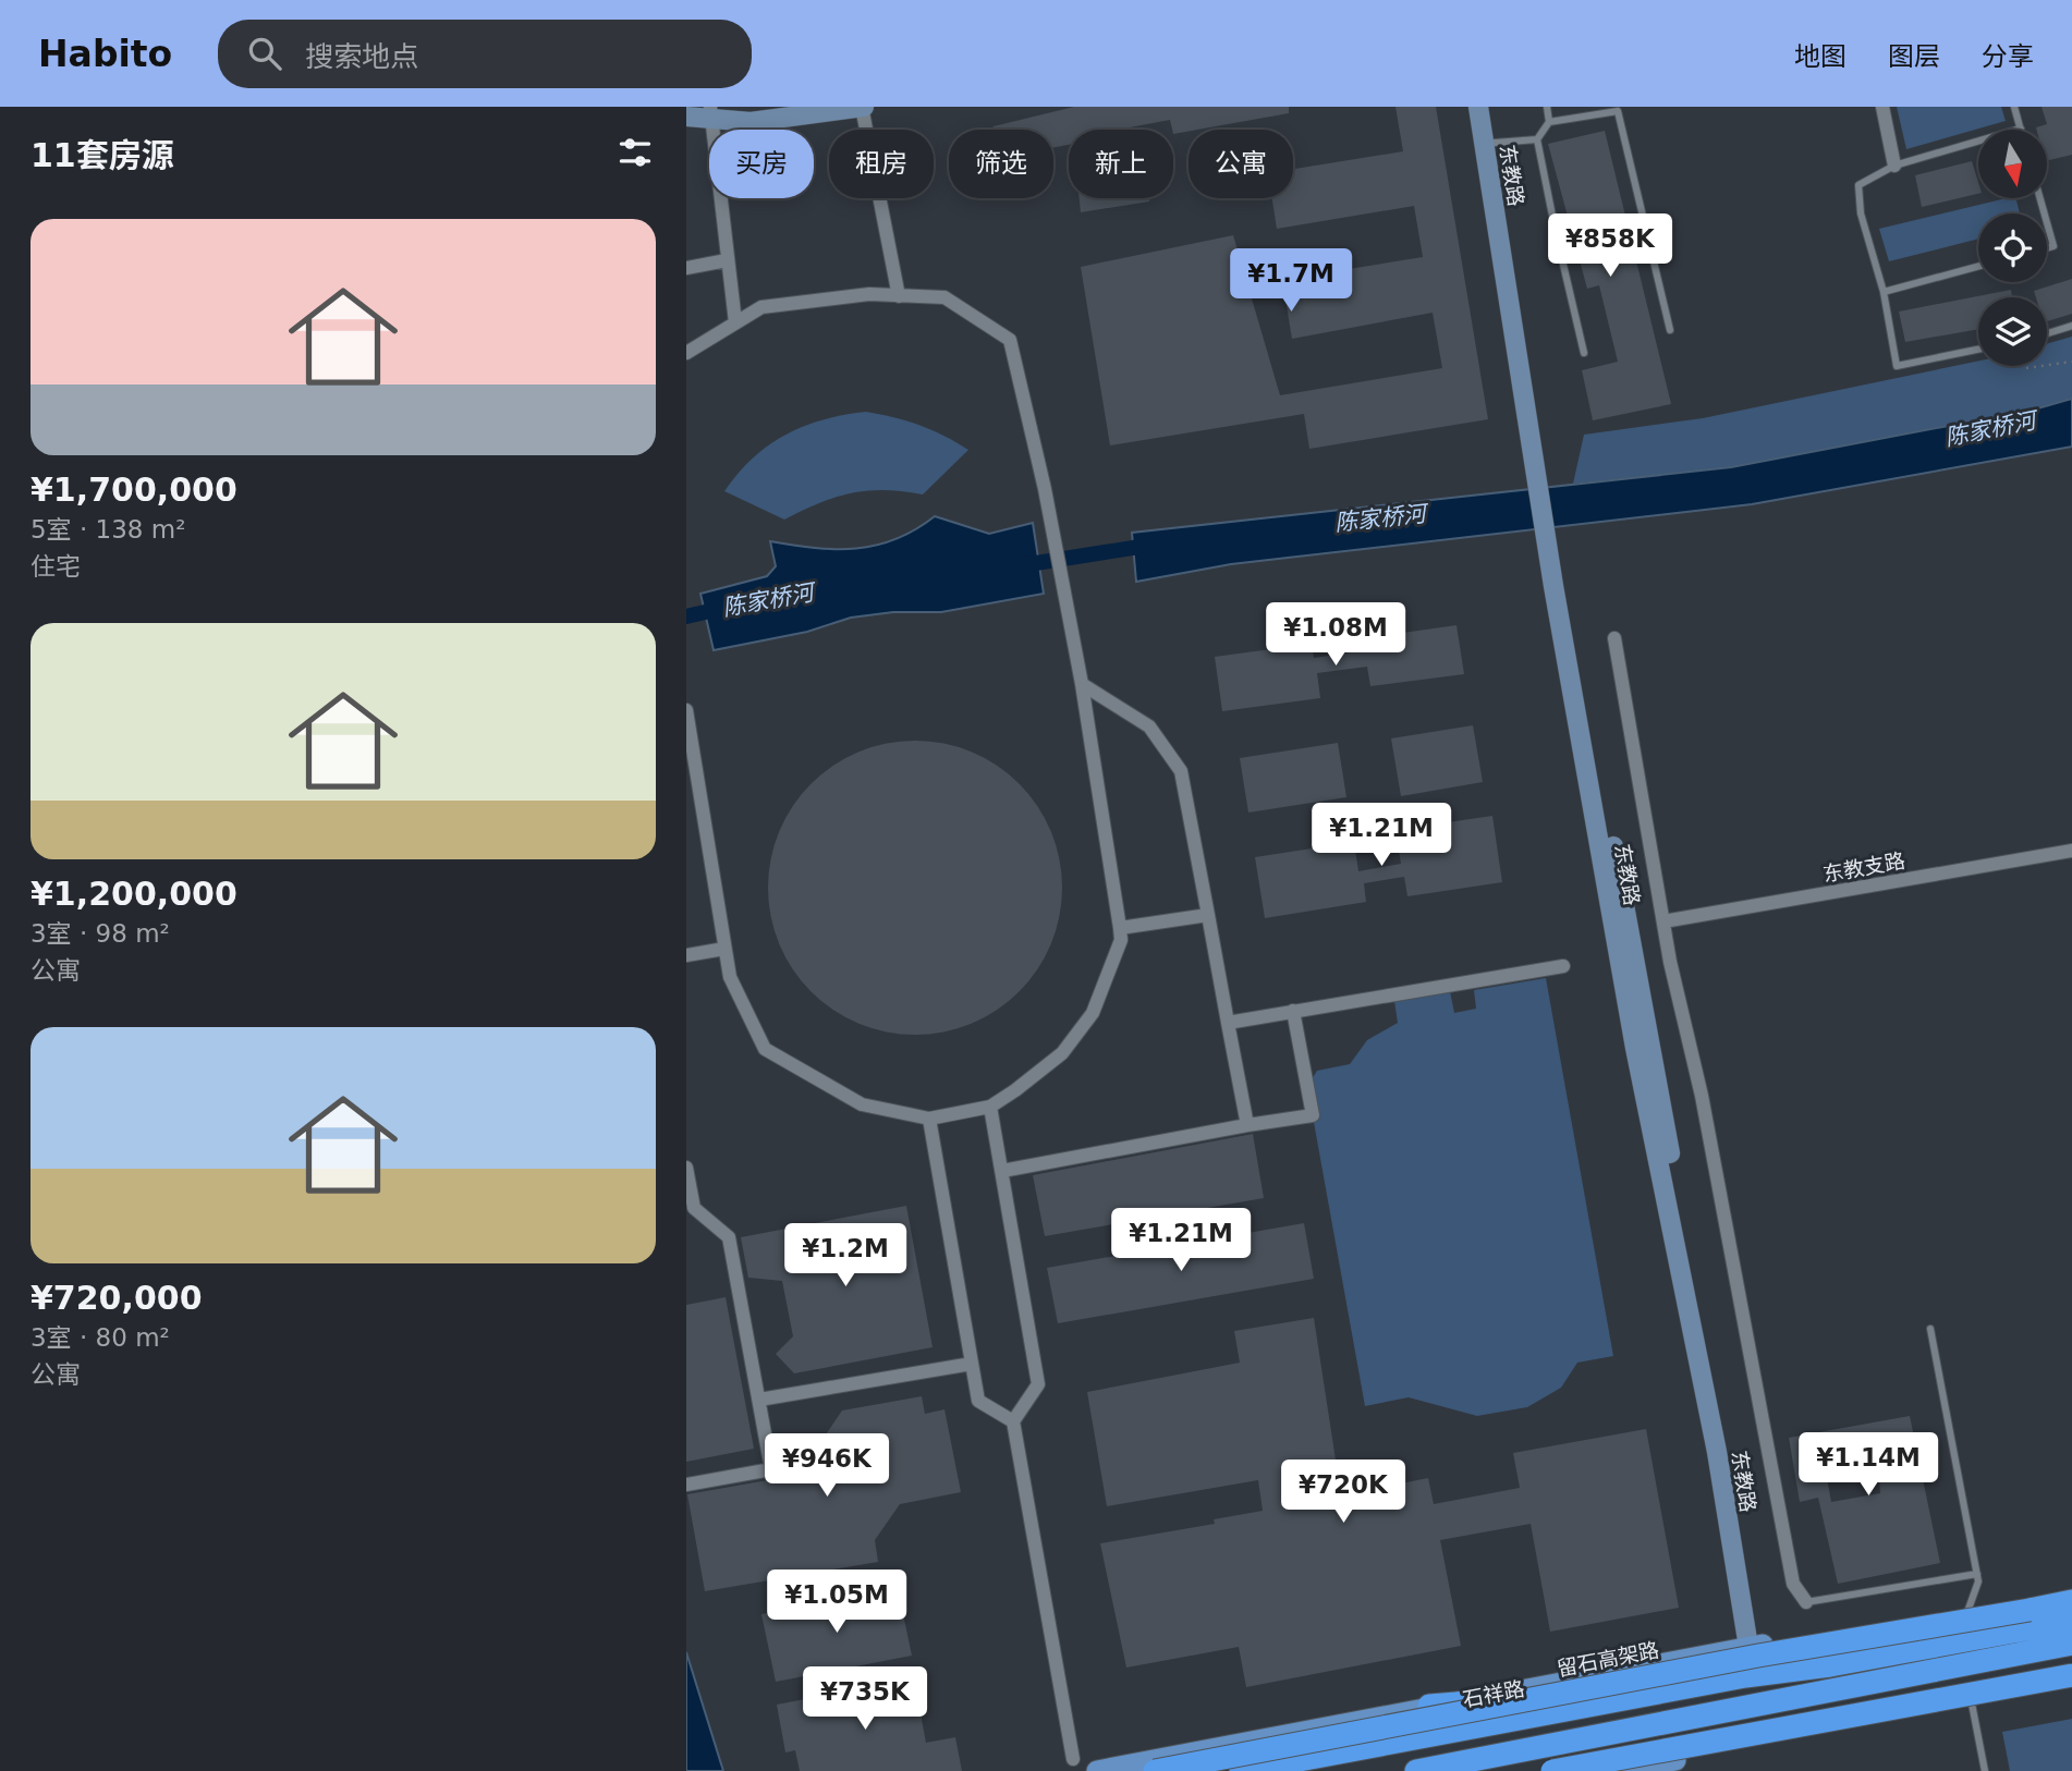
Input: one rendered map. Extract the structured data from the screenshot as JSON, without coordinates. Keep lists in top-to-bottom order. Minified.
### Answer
{"streets":{"highway":["留石高架路"],"main road":["石祥路"],"street":["东教路","东教支路"]},"crossings":[["东教路","石祥路"]],"water":["陈家桥河"],"north":"bottom","page":{"header":"Habito","search":"搜索地点","nav":["地图","图层","分享"],"heading":"11套房源","chip":["买房","租房","筛选","新上","公寓"],"list":[{"name":"¥1,700,000","note":"5室 · 138 m² · 住宅"},{"name":"¥1,200,000","note":"3室 · 98 m² · 公寓"},{"name":"¥720,000","note":"3室 · 80 m² · 公寓"}],"price":["¥858K","¥1.7M","¥1.08M","¥1.21M","¥1.21M","¥1.2M","¥1.14M","¥946K","¥720K","¥1.05M","¥735K"]}}
